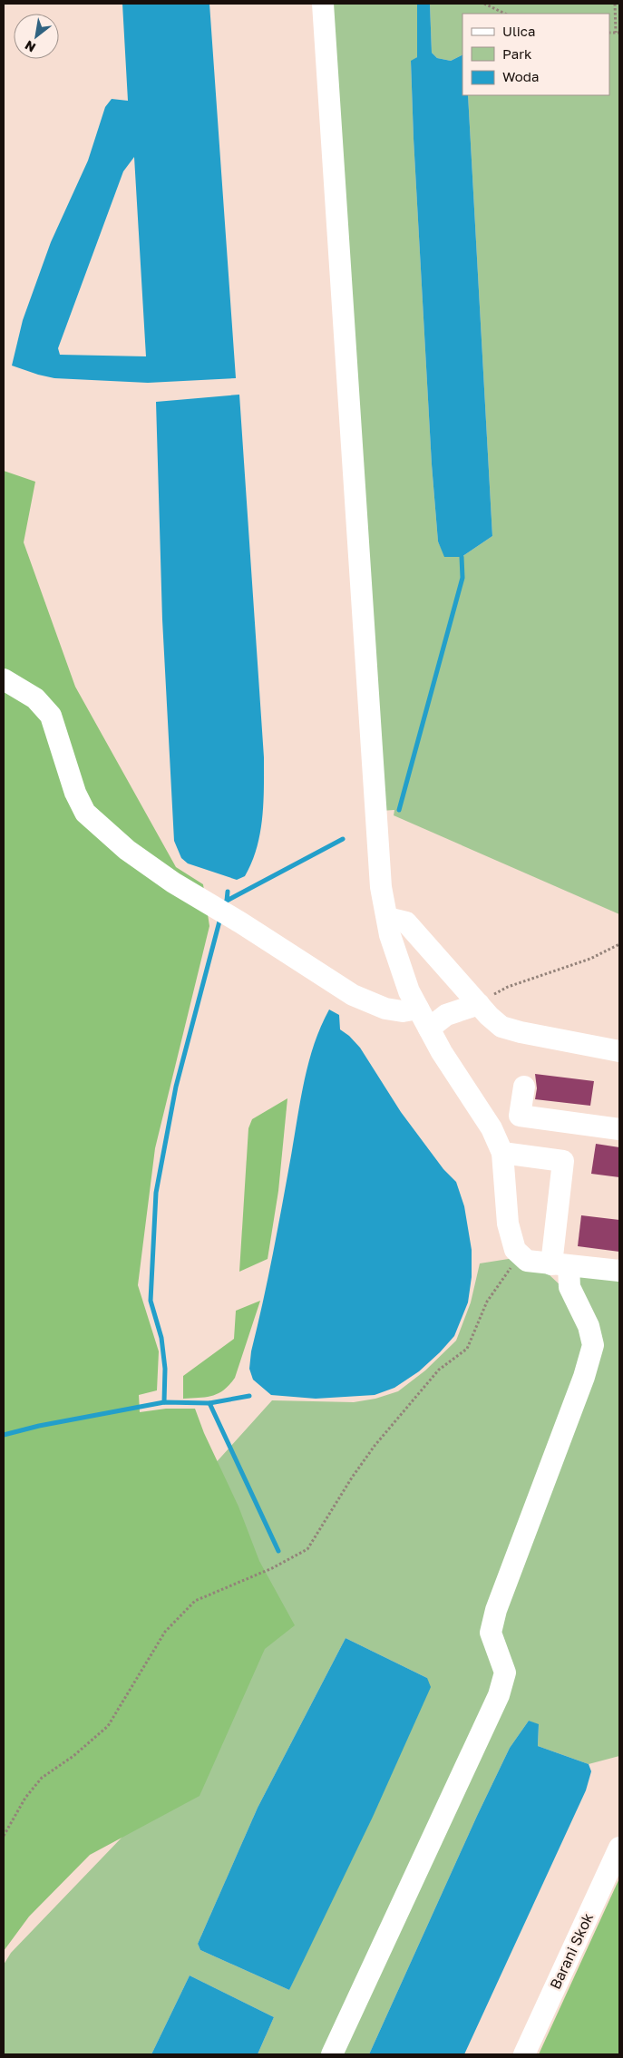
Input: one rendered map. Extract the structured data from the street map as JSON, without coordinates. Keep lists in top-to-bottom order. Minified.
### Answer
{"streets":{"lane":["Barani Skok"]},"legend":["Ulica","Park","Woda"],"north":"bottom left"}
